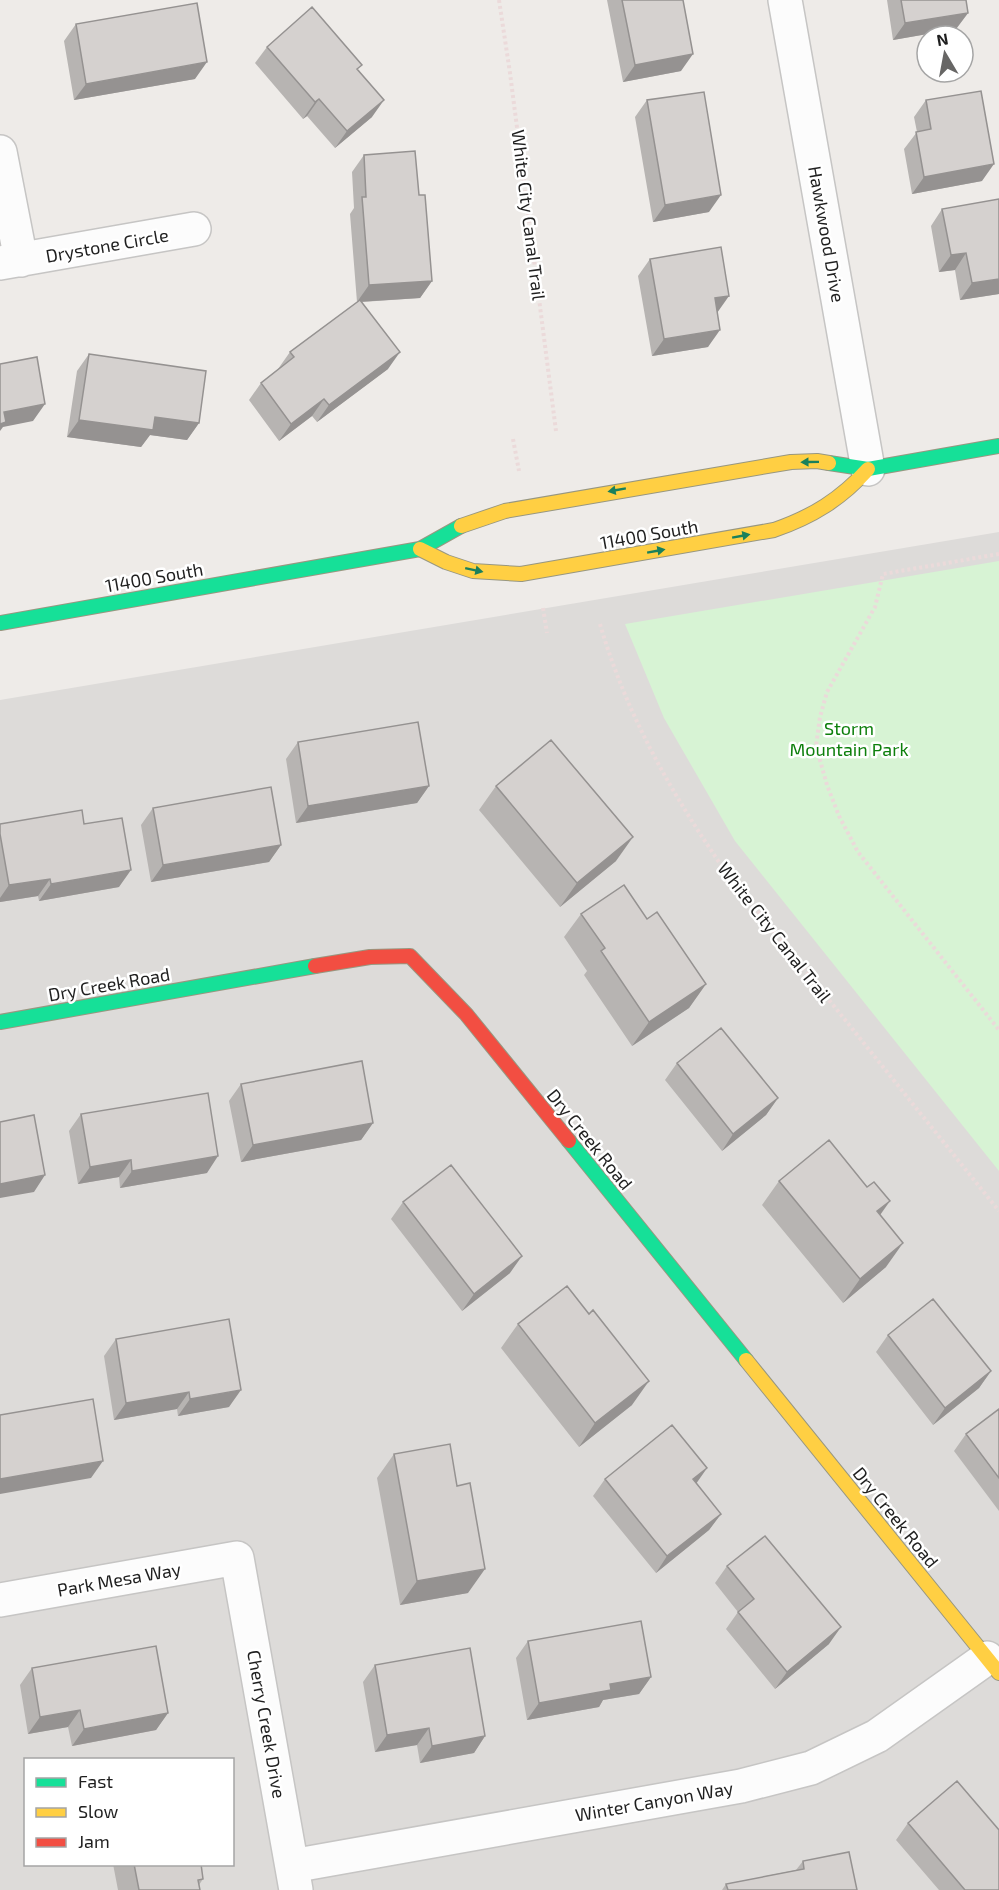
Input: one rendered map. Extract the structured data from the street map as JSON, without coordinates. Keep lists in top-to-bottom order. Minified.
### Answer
{"streets":{"main road":["11400 South","Dry Creek Road"],"street":["Hawkwood Drive","Drystone Circle","Park Mesa Way","Cherry Creek Drive","Winter Canyon Way"],"path":["White City Canal Trail"]},"crossings":[["Hawkwood Drive","11400 South"],["Dry Creek Road","Winter Canyon Way"],["Park Mesa Way","Cherry Creek Drive"],["Cherry Creek Drive","Winter Canyon Way"]],"parks":["Storm Mountain Park"],"legend":["Fast","Slow","Jam"],"north":"top"}
